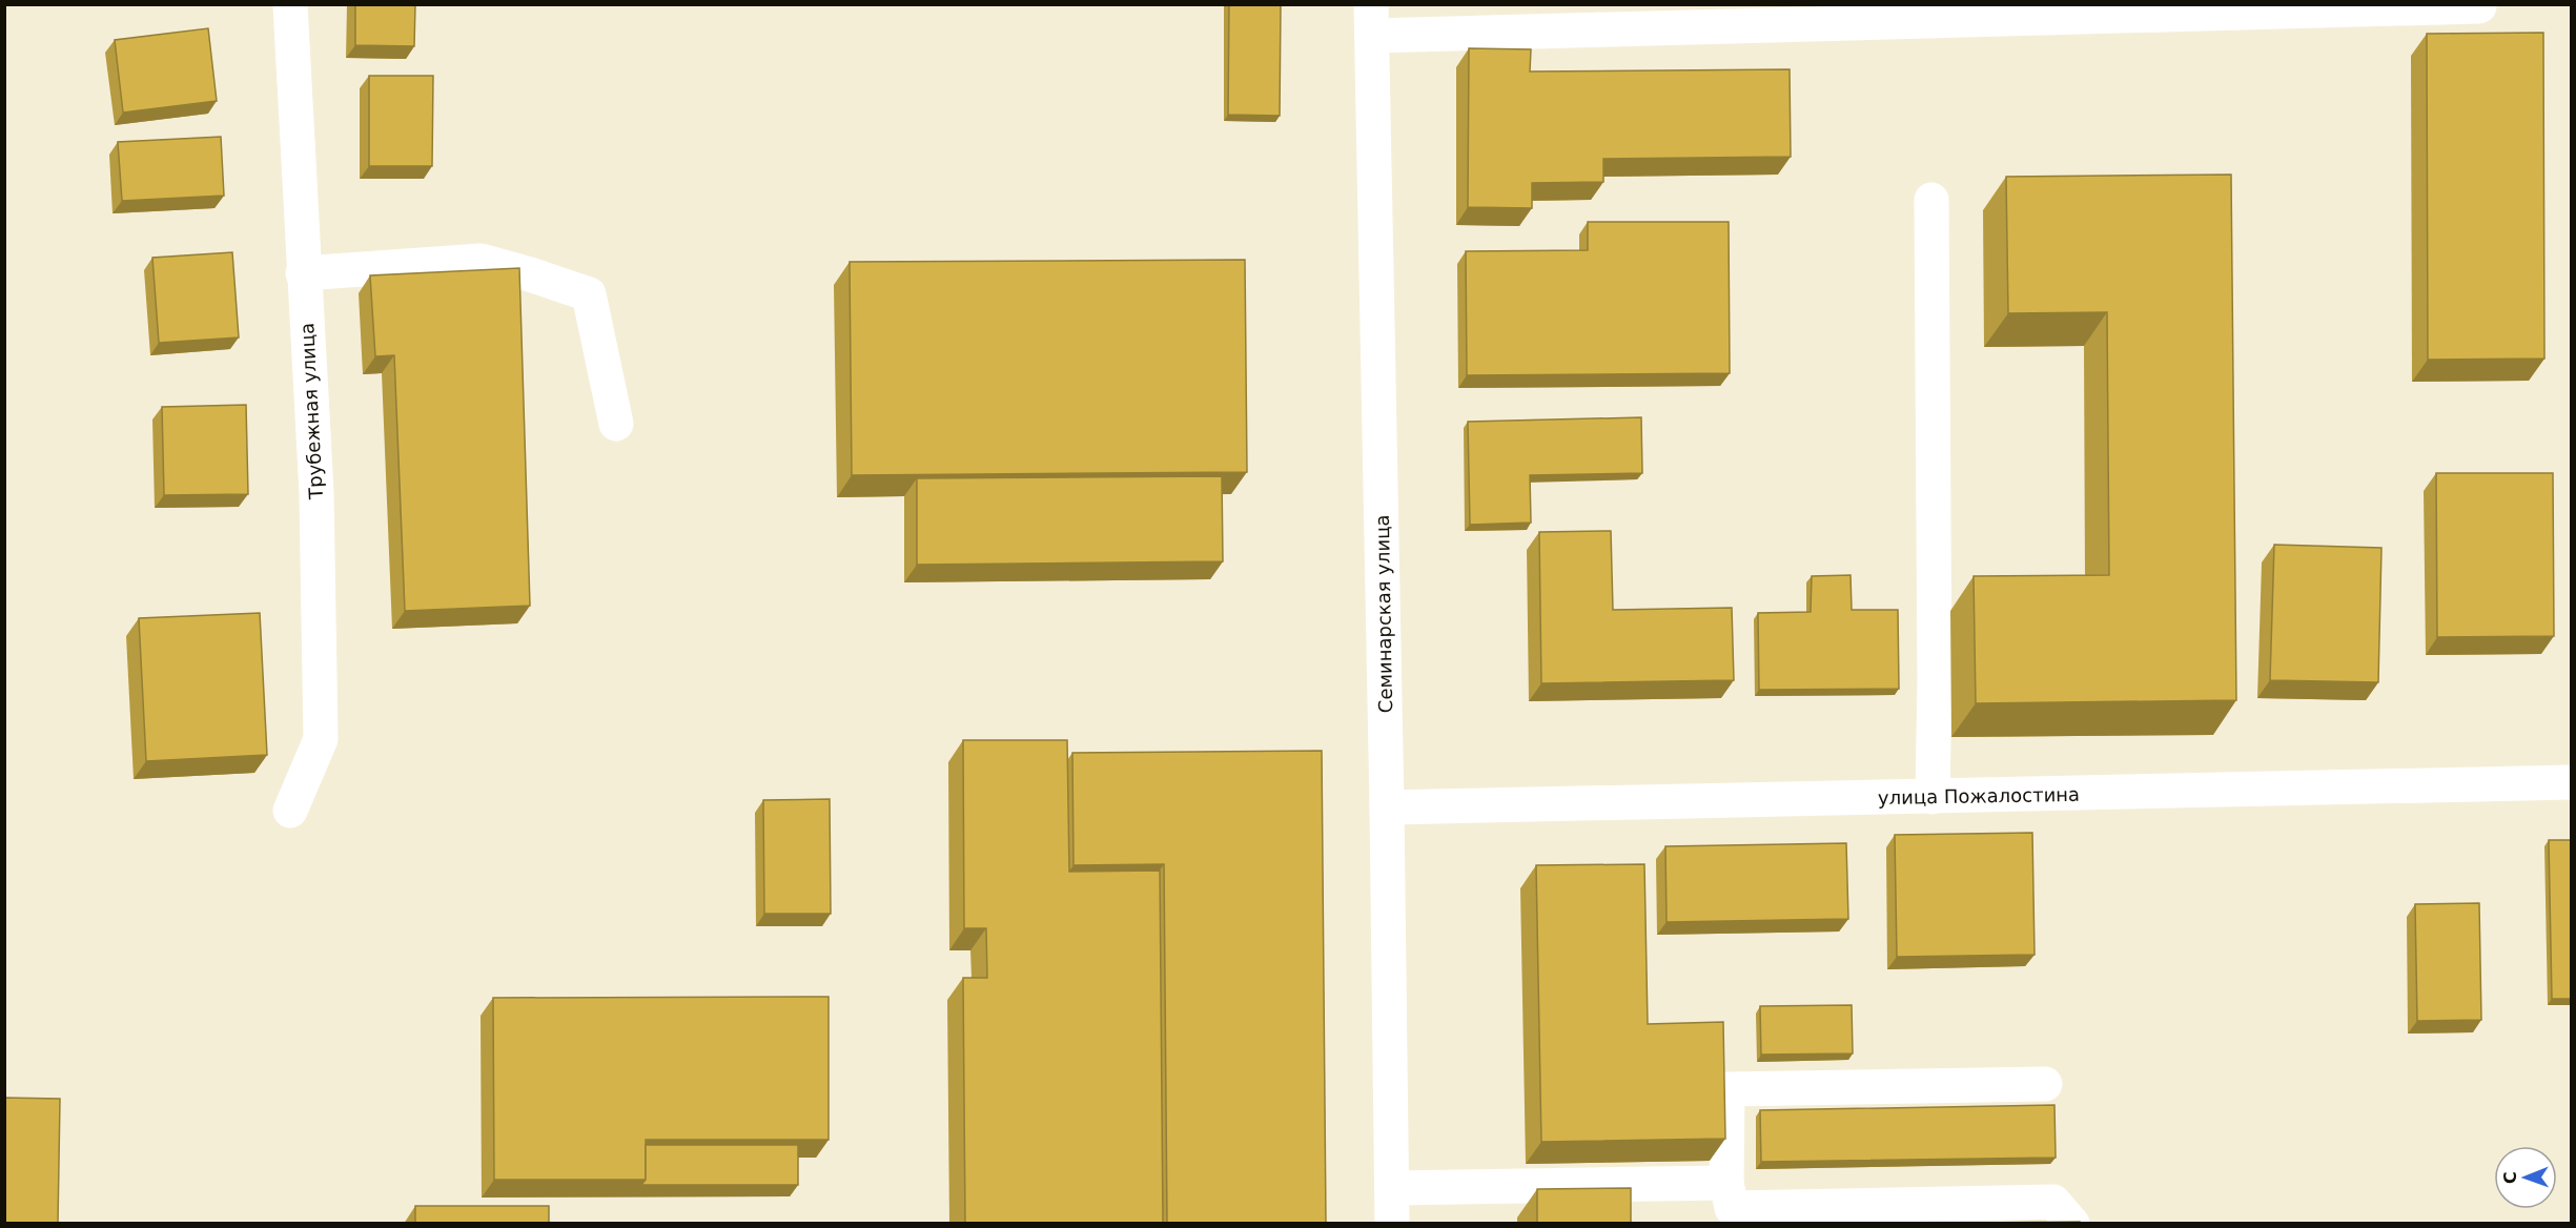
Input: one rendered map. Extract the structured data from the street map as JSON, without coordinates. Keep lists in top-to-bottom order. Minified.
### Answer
{"streets":{"street":["Трубежная улица","Семинарская улица","улица Пожалостина"]},"crossings":[["Семинарская улица","улица Пожалостина"]],"north":"left"}
